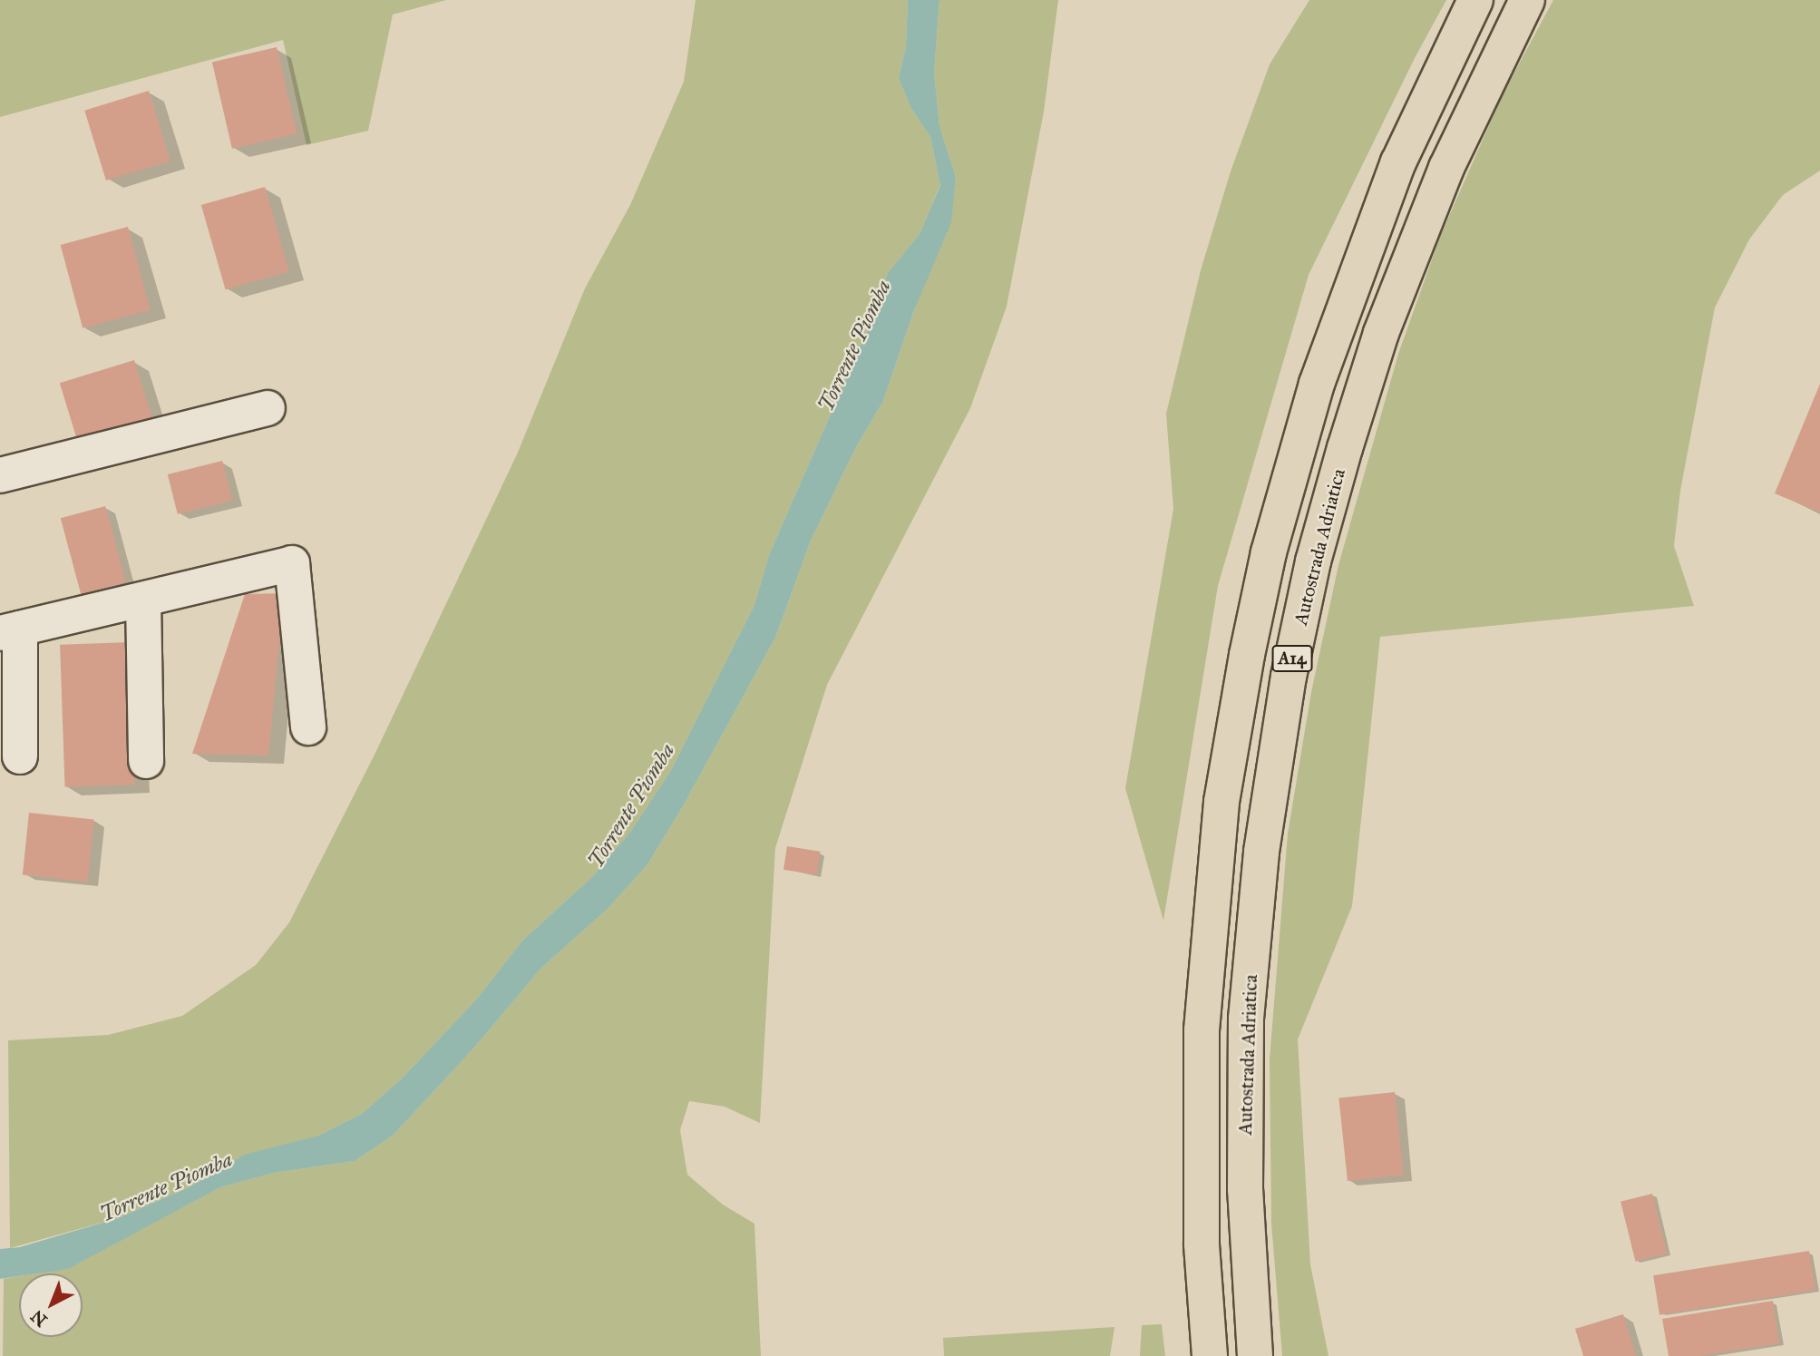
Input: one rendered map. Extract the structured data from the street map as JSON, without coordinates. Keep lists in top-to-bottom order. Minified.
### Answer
{"streets":{"highway":["Autostrada Adriatica","A14"]},"water":["Torrente Piomba"],"north":"bottom left"}
